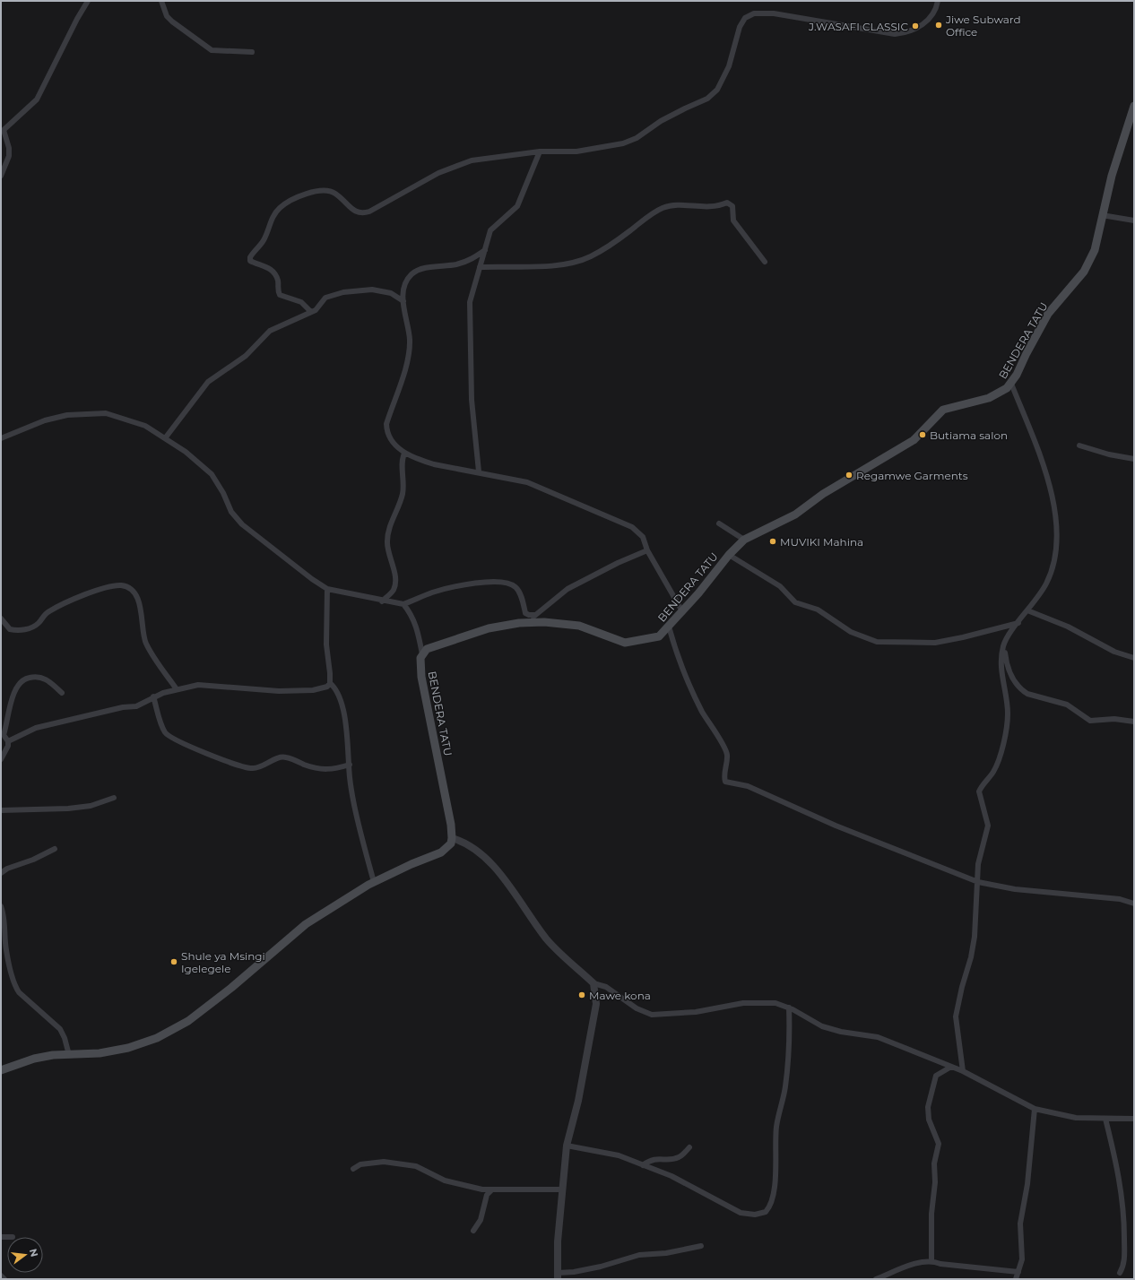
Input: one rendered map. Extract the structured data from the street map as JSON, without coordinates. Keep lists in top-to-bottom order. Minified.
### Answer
{"streets":{"main road":["BENDERA TATU"]},"places":["Jiwe Subward Office","J.WASAFI CLASSIC","Butiama salon","Regamwe Garments","MUVIKI Mahina","Shule ya Msingi Igelegele","Mawe kona"],"north":"right"}
